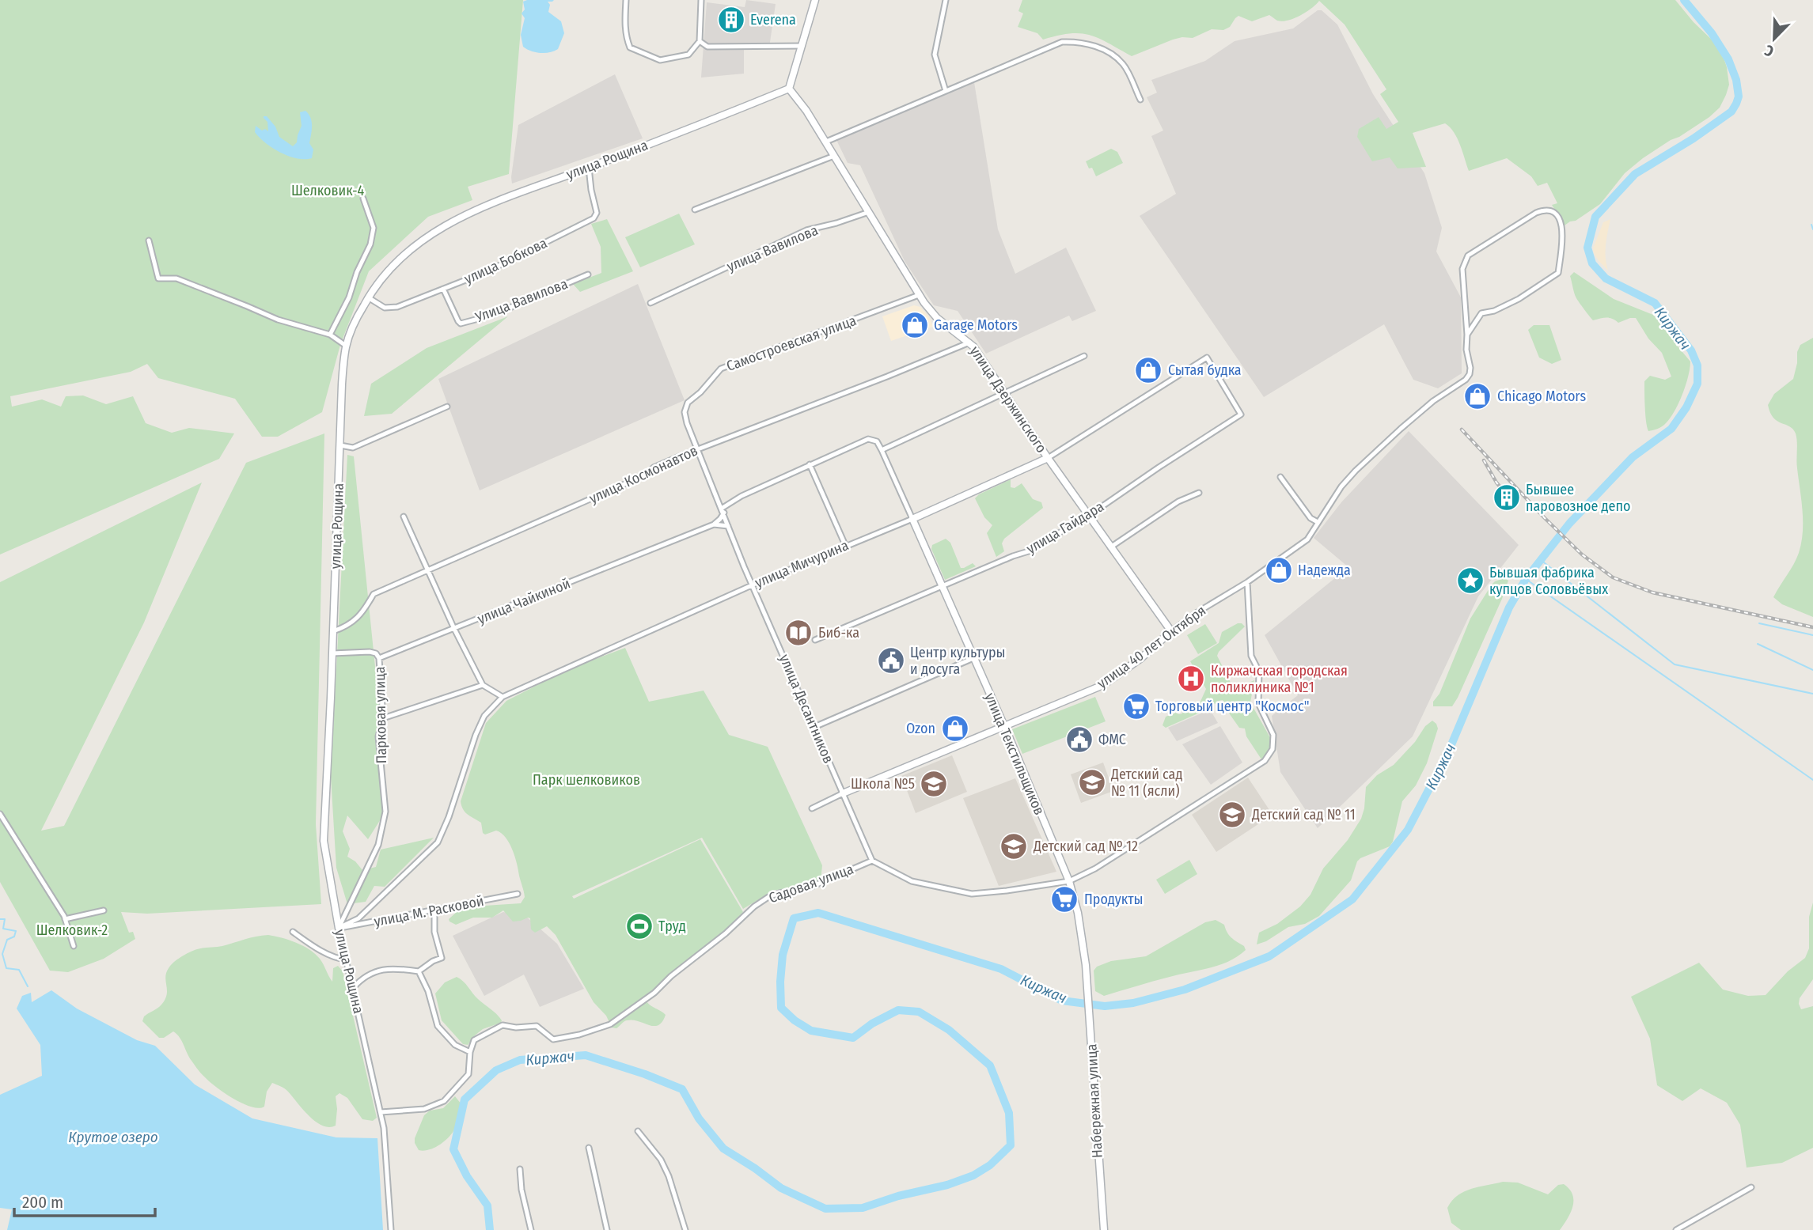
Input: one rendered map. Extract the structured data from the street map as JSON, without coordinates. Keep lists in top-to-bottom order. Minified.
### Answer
{"streets":{"street":["улица Рощина","улица Вавилова","улица Бобкова","Улица Вавилова","Самостроевская улица","улица Дзержинского","улица Космонавтов","улица Гайдара","улица Мичурина","улица Чайкиной","улица 40 лет Октября","улица Десантников","Парковая улица","улица Текстильщиков","Садовая улица","улица М. Расковой","Набережная улица"]},"crossings":[["улица Рощина","улица Бобкова"],["улица Рощина","улица Дзержинского"],["улица Рощина","улица Космонавтов"],["улица Рощина","Парковая улица"],["улица Рощина","улица М. Расковой"],["улица Вавилова","улица Дзержинского"],["улица Бобкова","Улица Вавилова"],["Самостроевская улица","улица Дзержинского"],["Самостроевская улица","улица Космонавтов"],["улица Дзержинского","улица Космонавтов"],["улица Дзержинского","улица Гайдара"],["улица Дзержинского","улица Мичурина"],["улица Дзержинского","улица 40 лет Октября"],["улица Гайдара","улица Мичурина"],["улица Гайдара","улица Текстильщиков"],["улица Мичурина","улица Десантников"],["улица Мичурина","улица Текстильщиков"],["улица Чайкиной","улица Десантников"],["улица Чайкиной","Парковая улица"],["улица Чайкиной","улица Текстильщиков"],["улица 40 лет Октября","улица Десантников"],["улица 40 лет Октября","улица Текстильщиков"],["улица 40 лет Октября","Садовая улица"],["улица Десантников","Садовая улица"],["Парковая улица","улица М. Расковой"],["улица Текстильщиков","Садовая улица"],["улица Текстильщиков","Набережная улица"]],"water":["Киржач","Крутое озеро"],"parks":["Шелковик-4","Парк шелковиков","Шелковик-2"],"places":{"building":["Everena","Бывшее паровозное депо"],"shop":["Garage Motors","Сытая будка","Chicago Motors","Надежда","Ozon"],"place":["Бывшая фабрика купцов Соловьёвых"],"library":["Биб-ка"],"public building":["Центр культуры и досуга","ФМС"],"hospital":["Киржачская городская поликлиника №1"],"supermarket":["Торговый центр \"Космос\"","Продукты"],"school or university":["Детский сад № 11 (ясли)","Школа №5","Детский сад № 11","Детский сад № 12"],"sports":["Труд"]},"scale_bar":"200 m","north":"bottom left"}
